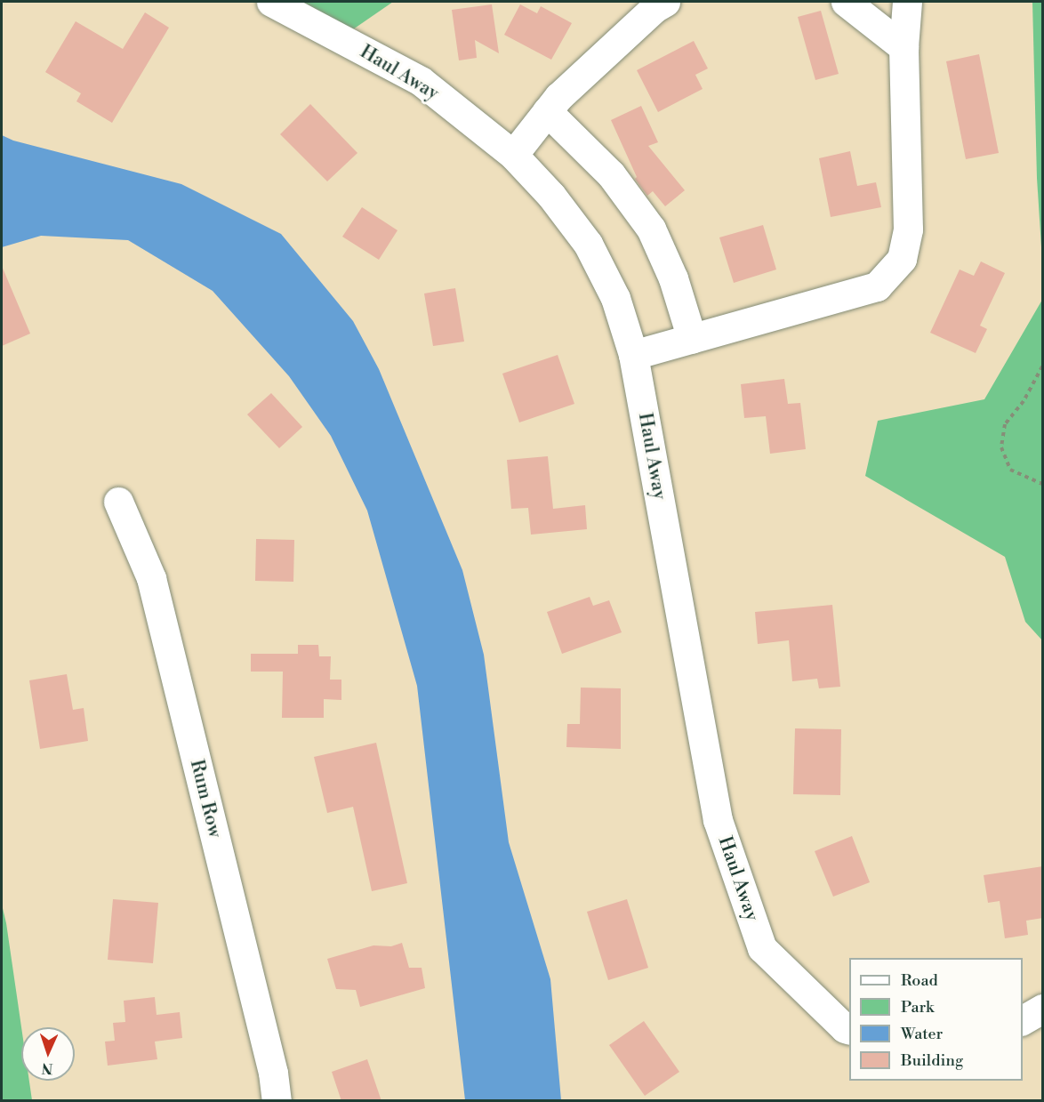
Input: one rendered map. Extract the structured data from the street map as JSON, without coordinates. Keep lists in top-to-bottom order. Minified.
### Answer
{"streets":{"street":["Haul Away","Rum Row"]},"legend":["Road","Park","Water","Building"],"north":"bottom"}
